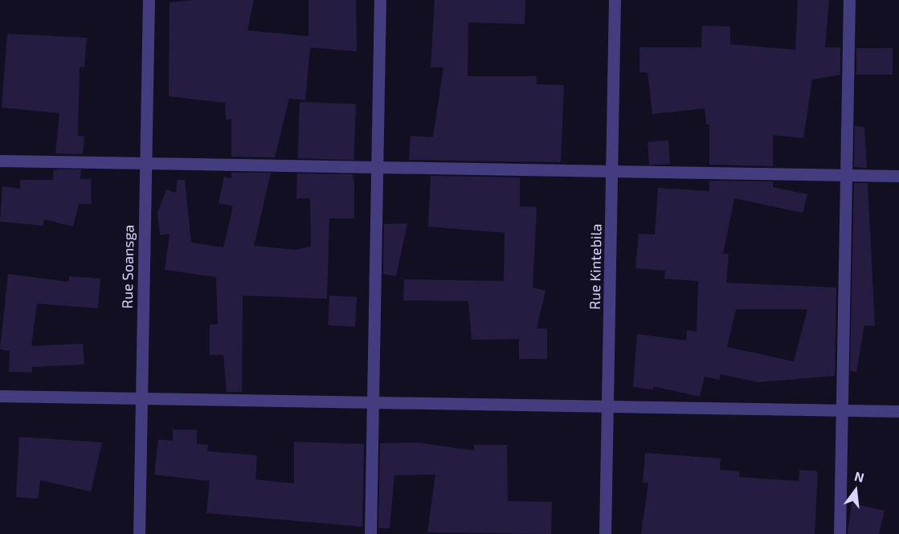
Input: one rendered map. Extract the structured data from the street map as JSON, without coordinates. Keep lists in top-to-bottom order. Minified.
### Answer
{"streets":{"street":["Rue Soansga","Rue Kintebila"]},"north":"top"}
